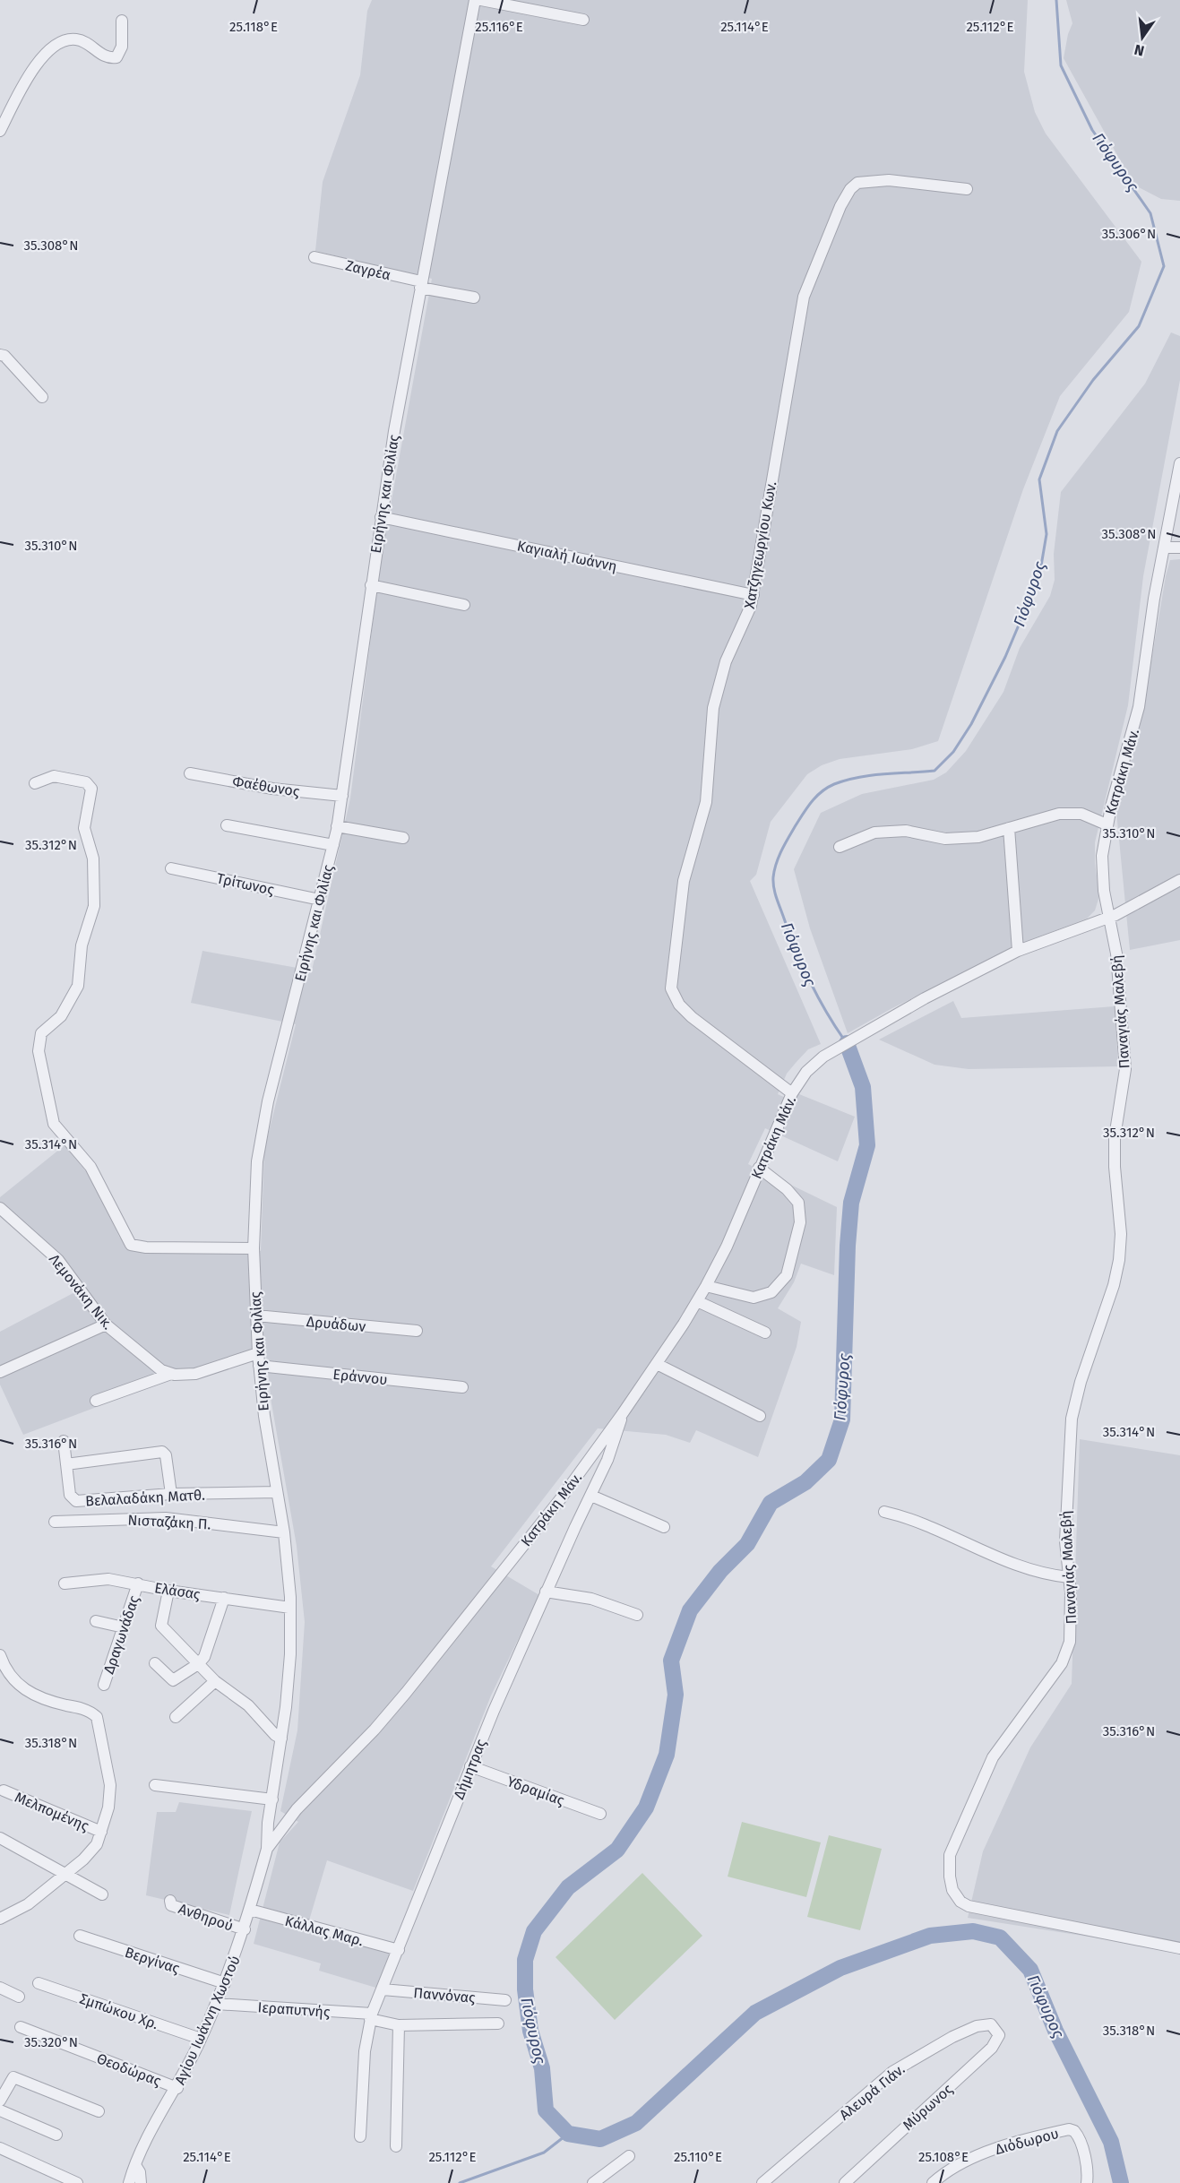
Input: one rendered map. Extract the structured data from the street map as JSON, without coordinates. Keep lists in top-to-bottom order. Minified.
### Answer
{"streets":{"street":["Ζαγρέα","Ειρήνης και Φιλίας","Χατζηγεωργίου Κων.","Καγιαλή Ιωάννη","Κατράκη Μάν.","Φαέθωνος","Τρίτωνος","Παναγιάς Μαλεβή","Λεμονάκη Νικ.","Δρυάδων","Εράννου","Βελαλαδάκη Ματθ.","Νισταζάκη Π.","Ελάσας","Δραγωνάδας","Δήμητρας","Υδραμίας","Μελπομένης","Ανθηρού","Κάλλας Μαρ.","Βεργίνας","Παννόνας","Ιεραπυτνής","Σμπώκου Χρ.","Αγίου Ιωάννη Χωστού","Θεοδώρας","Αλευρά Γιάν.","Μύρωνος","Διόδωρου"]},"crossings":[["Ζαγρέα","Ειρήνης και Φιλίας"],["Ειρήνης και Φιλίας","Καγιαλή Ιωάννη"],["Ειρήνης και Φιλίας","Κατράκη Μάν."],["Ειρήνης και Φιλίας","Φαέθωνος"],["Ειρήνης και Φιλίας","Τρίτωνος"],["Ειρήνης και Φιλίας","Δρυάδων"],["Ειρήνης και Φιλίας","Εράννου"],["Ειρήνης και Φιλίας","Βελαλαδάκη Ματθ."],["Ειρήνης και Φιλίας","Νισταζάκη Π."],["Ειρήνης και Φιλίας","Ελάσας"],["Ειρήνης και Φιλίας","Αγίου Ιωάννη Χωστού"],["Χατζηγεωργίου Κων.","Καγιαλή Ιωάννη"],["Χατζηγεωργίου Κων.","Κατράκη Μάν."],["Κατράκη Μάν.","Παναγιάς Μαλεβή"],["Κατράκη Μάν.","Δήμητρας"],["Κατράκη Μάν.","Αγίου Ιωάννη Χωστού"],["Ελάσας","Δραγωνάδας"],["Δήμητρας","Υδραμίας"],["Δήμητρας","Κάλλας Μαρ."],["Δήμητρας","Παννόνας"],["Δήμητρας","Ιεραπυτνής"],["Ανθηρού","Αγίου Ιωάννη Χωστού"],["Κάλλας Μαρ.","Αγίου Ιωάννη Χωστού"],["Βεργίνας","Αγίου Ιωάννη Χωστού"],["Ιεραπυτνής","Αγίου Ιωάννη Χωστού"],["Σμπώκου Χρ.","Αγίου Ιωάννη Χωστού"],["Αγίου Ιωάννη Χωστού","Θεοδώρας"],["Αλευρά Γιάν.","Μύρωνος"]],"water":["Γιόφυρος"],"north":"bottom","coordinates":["25.118°E","25.116°E","25.114°E","25.112°E","35.306°N","35.308°N","35.310°N","35.312°N","35.314°N","35.316°N","35.318°N","35.320°N","25.110°E","25.108°E"]}
